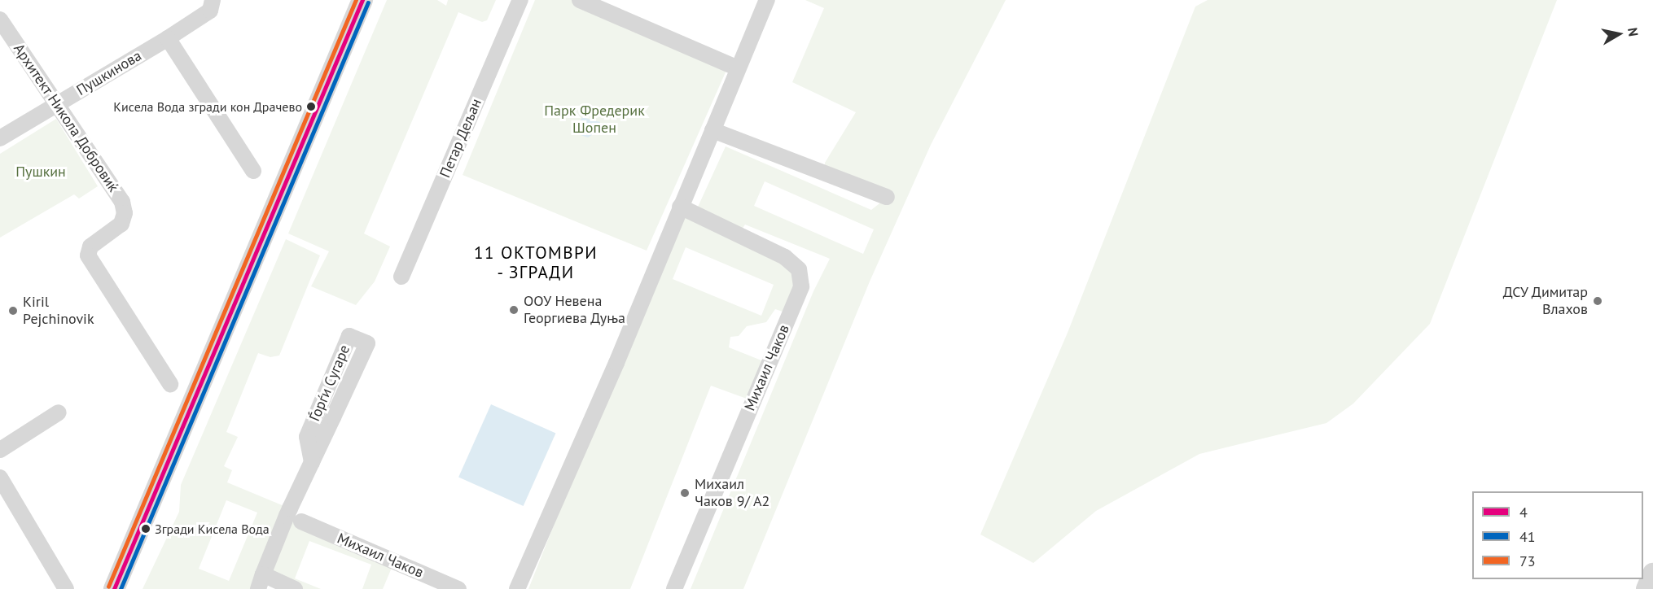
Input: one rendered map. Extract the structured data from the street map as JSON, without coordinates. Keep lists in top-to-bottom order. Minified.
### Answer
{"streets":{"street":["Пушкинова","Архитект Никола Добровиќ","Петар Дељан","Михаил Чаков","Ѓорѓи Сугаре"]},"crossings":[["Пушкинова","Архитект Никола Добровиќ"]],"districts":["11 ОКТОМВРИ - ЗГРАДИ"],"parks":["Парк Фредерик Шопен","Пушкин"],"places":["Кисела Вода згради кон Драчево","ДСУ Димитар Влахов","ООУ Невена Георгиева Дуња","Kiril Pejchinovik","Михаил Чаков 9/ А2","Згради Кисела Вода"],"lines":["transit line 4","transit line 73","transit line 41"],"legend":["4","41","73"],"north":"right"}
